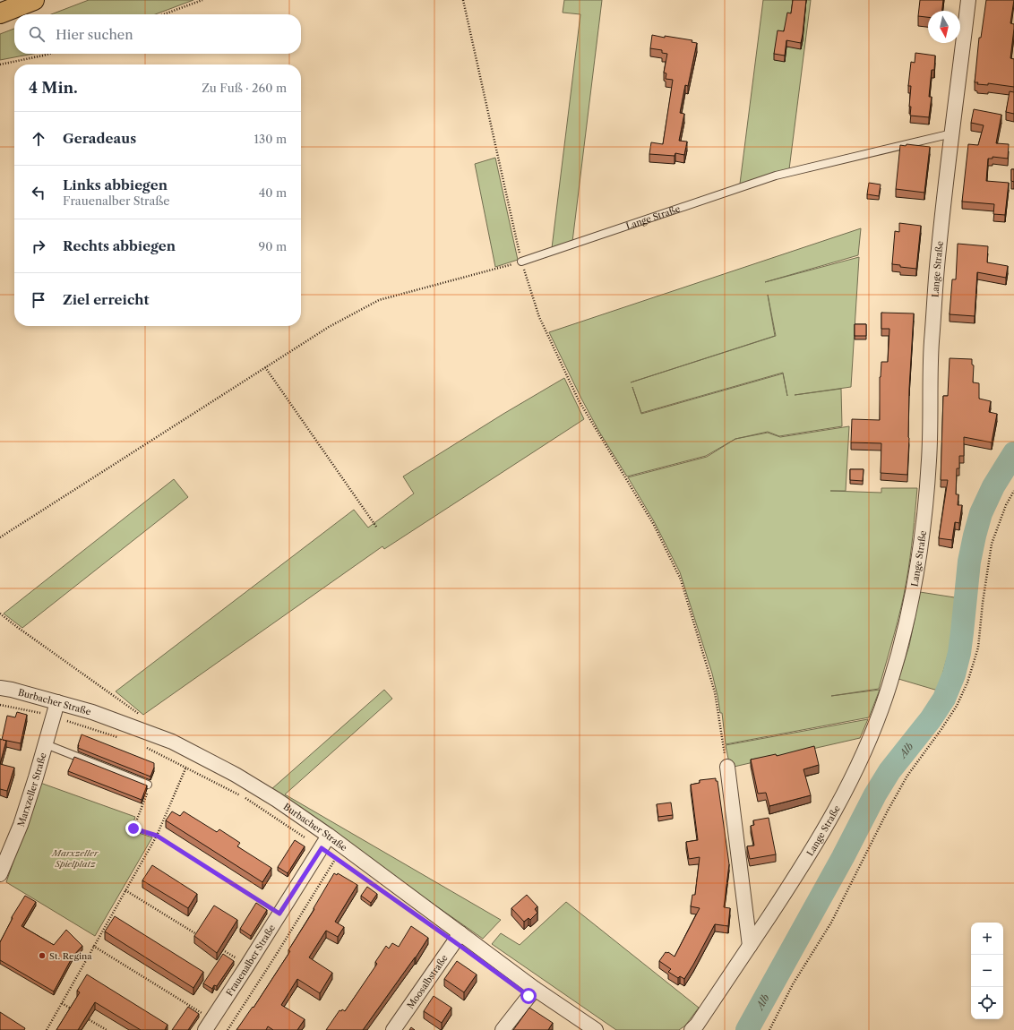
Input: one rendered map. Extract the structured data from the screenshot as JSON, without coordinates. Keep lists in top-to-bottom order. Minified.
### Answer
{"streets":{"street":["Lange Straße","Burbacher Straße","Marxzeller Straße","Frauenalber Straße","Moosalbstraße"]},"crossings":[["Burbacher Straße","Marxzeller Straße"],["Burbacher Straße","Frauenalber Straße"],["Burbacher Straße","Moosalbstraße"]],"water":["Alb"],"parks":["Marxzeller Spielplatz"],"places":["St. Regina"],"north":"bottom","page":{"search":"Hier suchen","heading":["4 Min.","Zu Fuß · 260 m"],"list":[["Geradeaus","130 m"],["Links abbiegen","Frauenalber Straße","40 m"],["Rechts abbiegen","90 m"],"Ziel erreicht"],"map_buttons":["+","−"]}}
